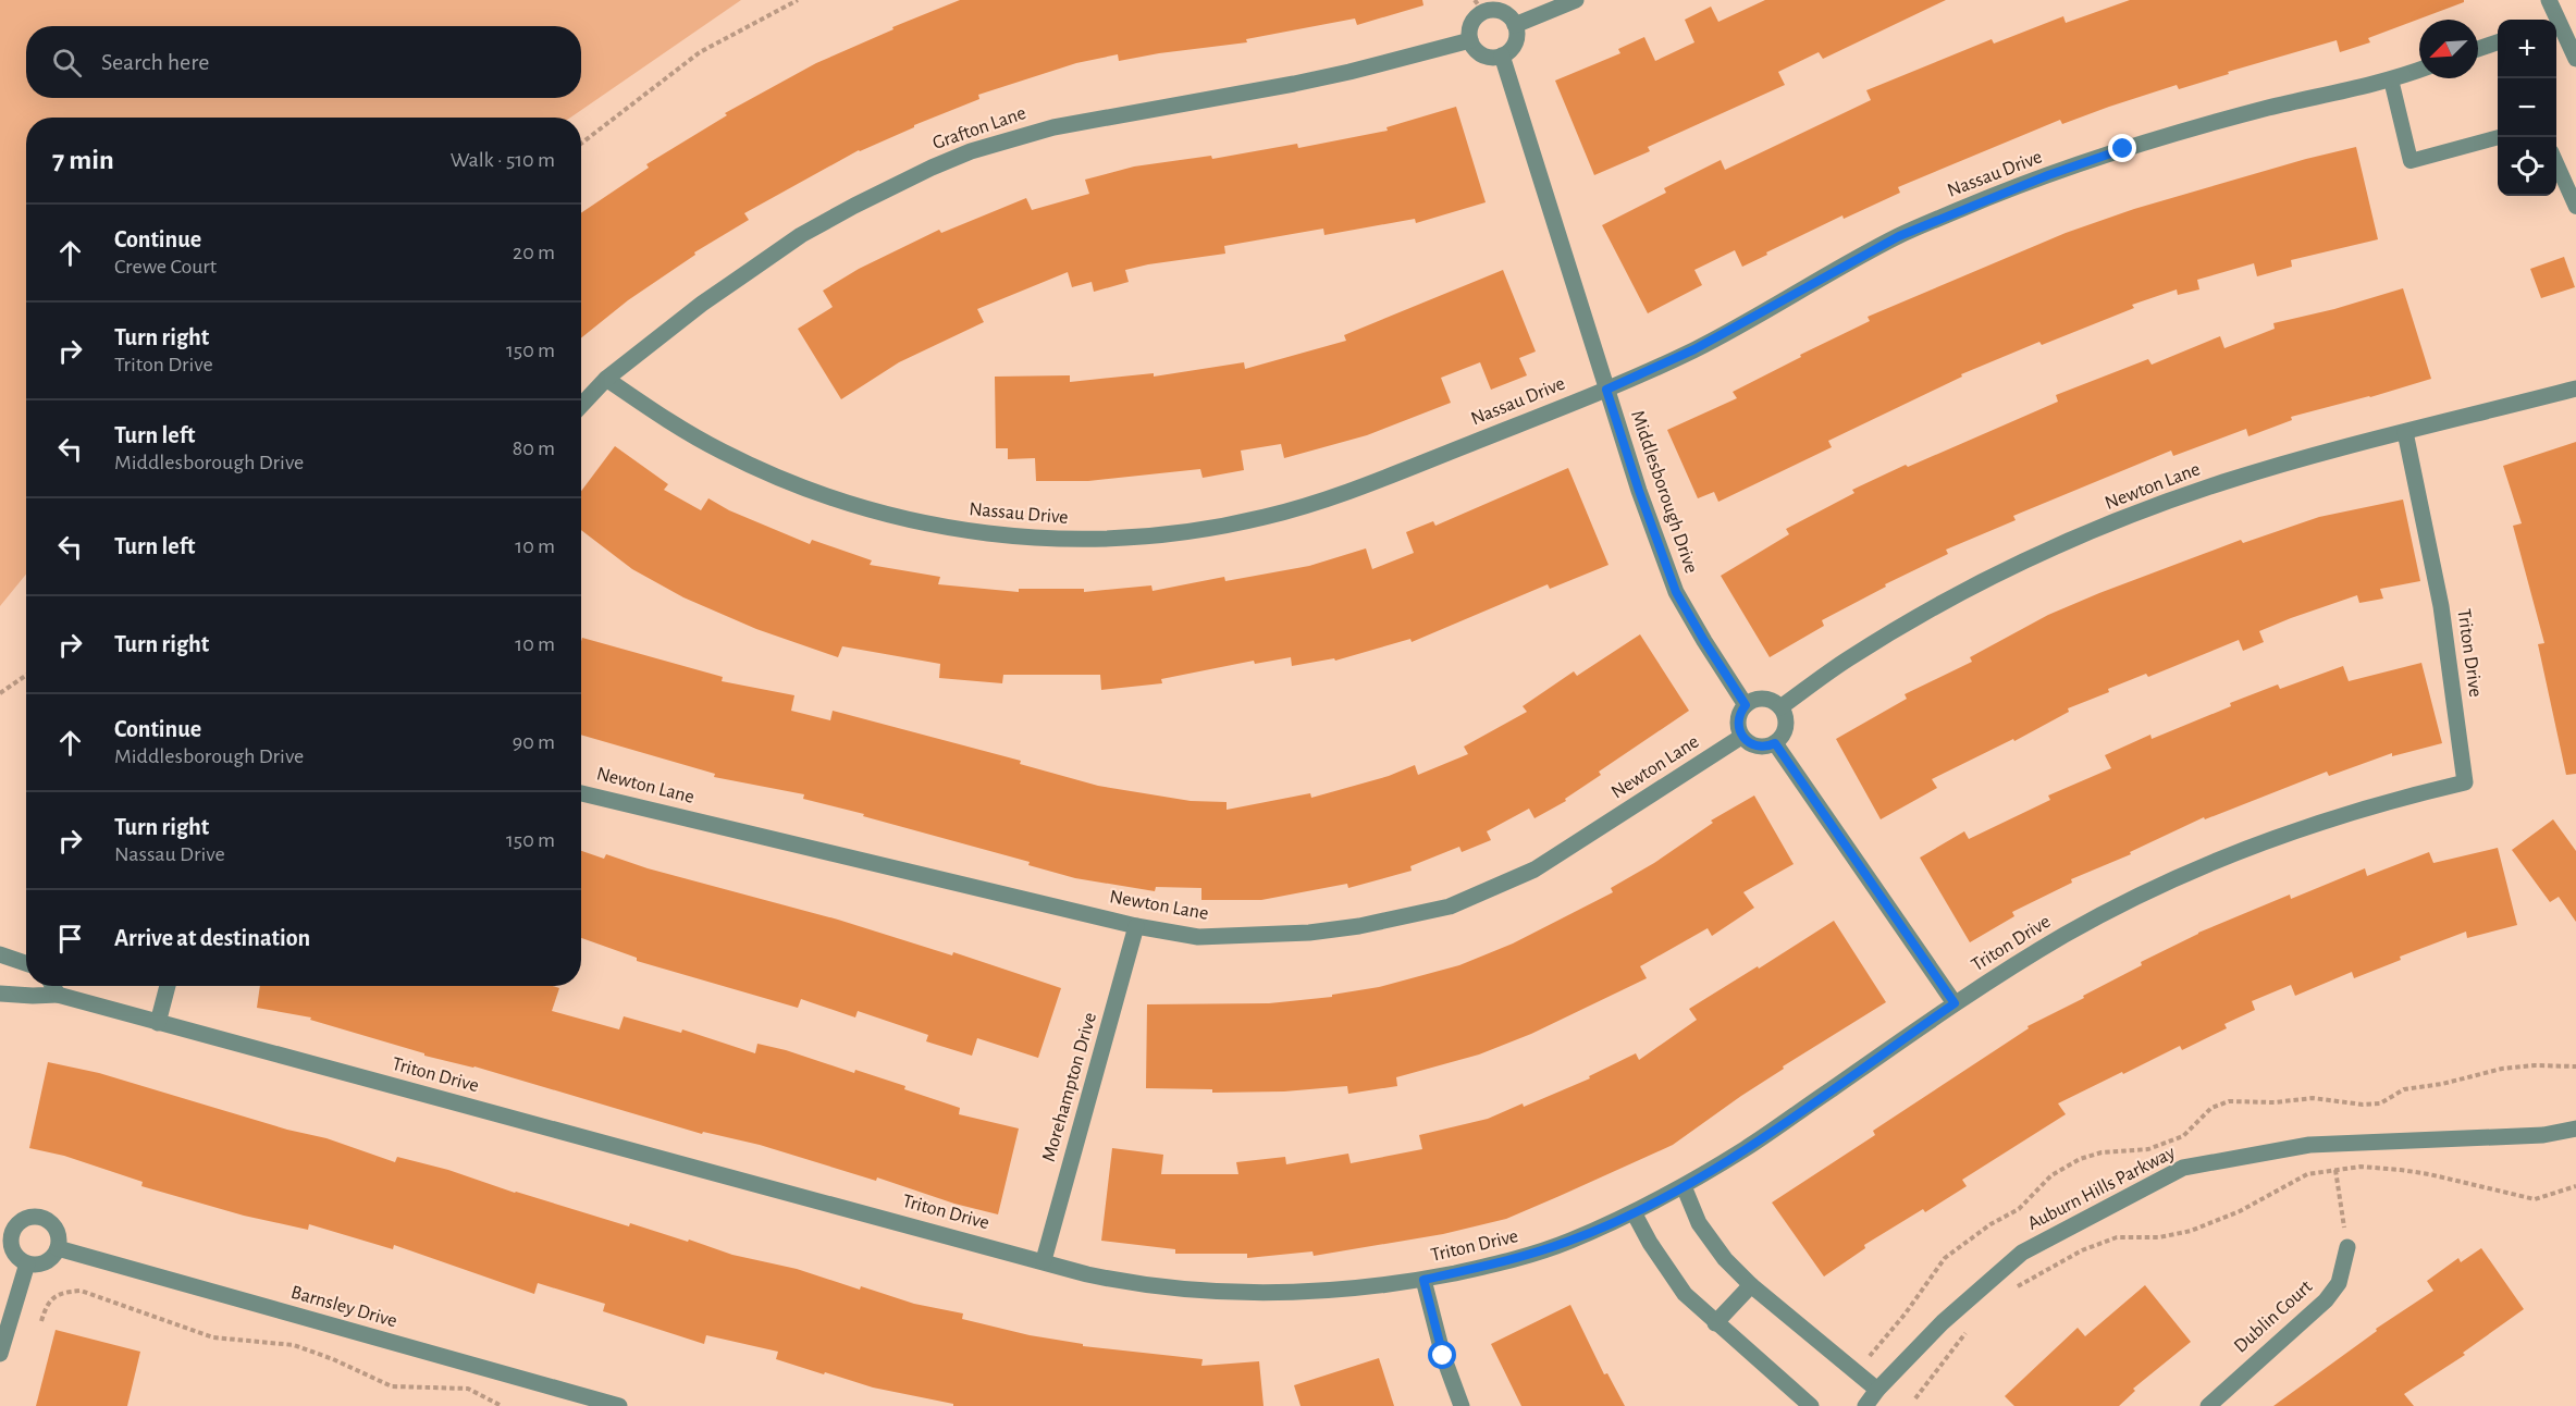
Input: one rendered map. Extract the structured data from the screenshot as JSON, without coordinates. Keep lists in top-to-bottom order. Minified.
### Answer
{"streets":{"street":["Grafton Lane","Nassau Drive","Newton Lane","Middlesborough Drive","Triton Drive","Morehampton Drive","Auburn Hills Parkway","Barnsley Drive","Dublin Court"]},"crossings":[["Grafton Lane","Nassau Drive"],["Grafton Lane","Middlesborough Drive"],["Nassau Drive","Middlesborough Drive"],["Newton Lane","Middlesborough Drive"],["Newton Lane","Triton Drive"],["Newton Lane","Morehampton Drive"],["Triton Drive","Morehampton Drive"]],"north":"bottom left","page":{"map_buttons":["+","−"],"search":"Search here","heading":["7 min","Walk · 510 m"],"list":[["Continue","Crewe Court","20 m"],["Turn right","Triton Drive","150 m"],["Turn left","Middlesborough Drive","80 m"],["Turn left","10 m"],["Turn right","10 m"],["Continue","Middlesborough Drive","90 m"],["Turn right","Nassau Drive","150 m"],"Arrive at destination"]}}
